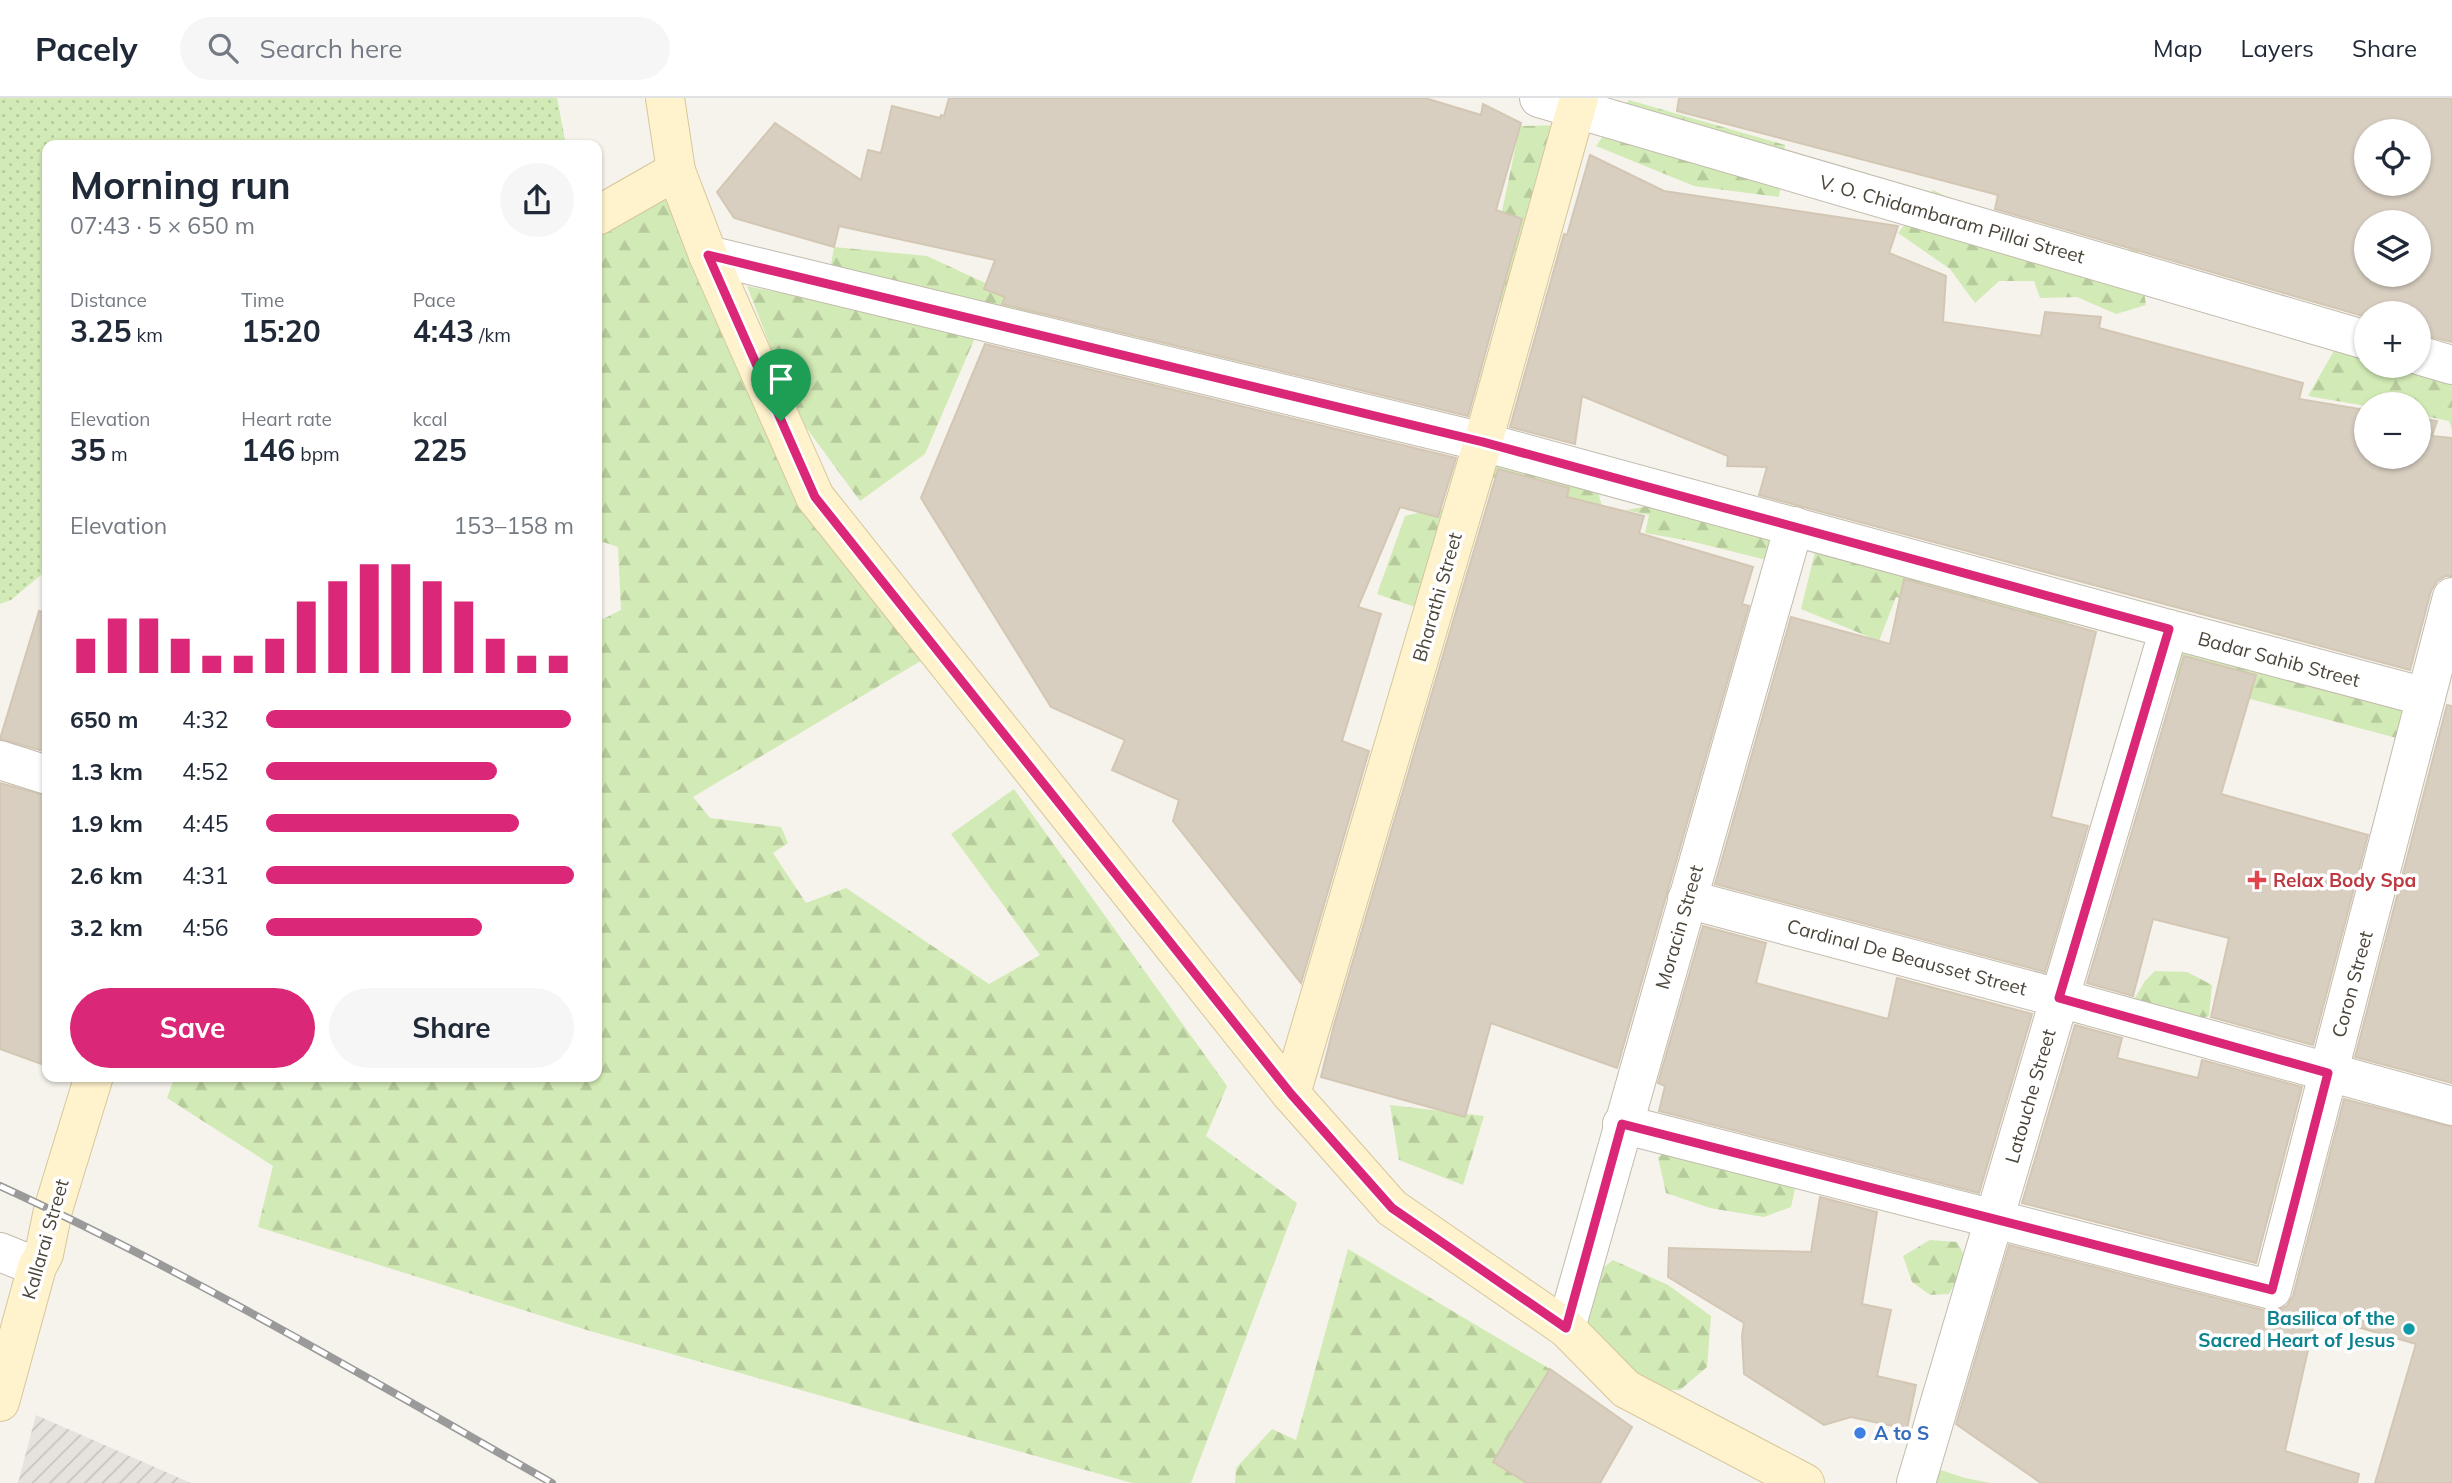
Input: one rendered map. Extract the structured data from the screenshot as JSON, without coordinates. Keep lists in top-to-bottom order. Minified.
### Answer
{"streets":{"main road":["Bharathi Street","Kallarai Street"],"street":["V. O. Chidambaram Pillai Street","Badar Sahib Street","Moracin Street","Cardinal De Beausset Street","Coron Street","Latouche Street"]},"crossings":[["V. O. Chidambaram Pillai Street","Bharathi Street"],["Bharathi Street","Badar Sahib Street"],["Badar Sahib Street","Moracin Street"],["Badar Sahib Street","Coron Street"],["Badar Sahib Street","Latouche Street"],["Moracin Street","Cardinal De Beausset Street"],["Moracin Street","Coron Street"],["Cardinal De Beausset Street","Coron Street"],["Cardinal De Beausset Street","Latouche Street"],["Coron Street","Latouche Street"]],"places":{"health":["Relax Body Spa"],"other":["Basilica of the Sacred Heart of Jesus","A to S"]},"page":{"header":"Pacely","search":"Search here","nav":["Map","Layers","Share"],"map_buttons":["+","−"],"heading":["Morning run","07:43 · 5 × 650 m"],"stats":[["Distance","3.25 km"],["Time","15:20"],["Pace","4:43 /km"],["Elevation","35 m"],["Heart rate","146 bpm"],["kcal","225"]],"chart":["Elevation","153–158 m"],"list":[{"name":"650 m","note":"4:32"},{"name":"1.3 km","note":"4:52"},{"name":"1.9 km","note":"4:45"},{"name":"2.6 km","note":"4:31"},{"name":"3.2 km","note":"4:56"}],"buttons":["Save","Share"]}}
